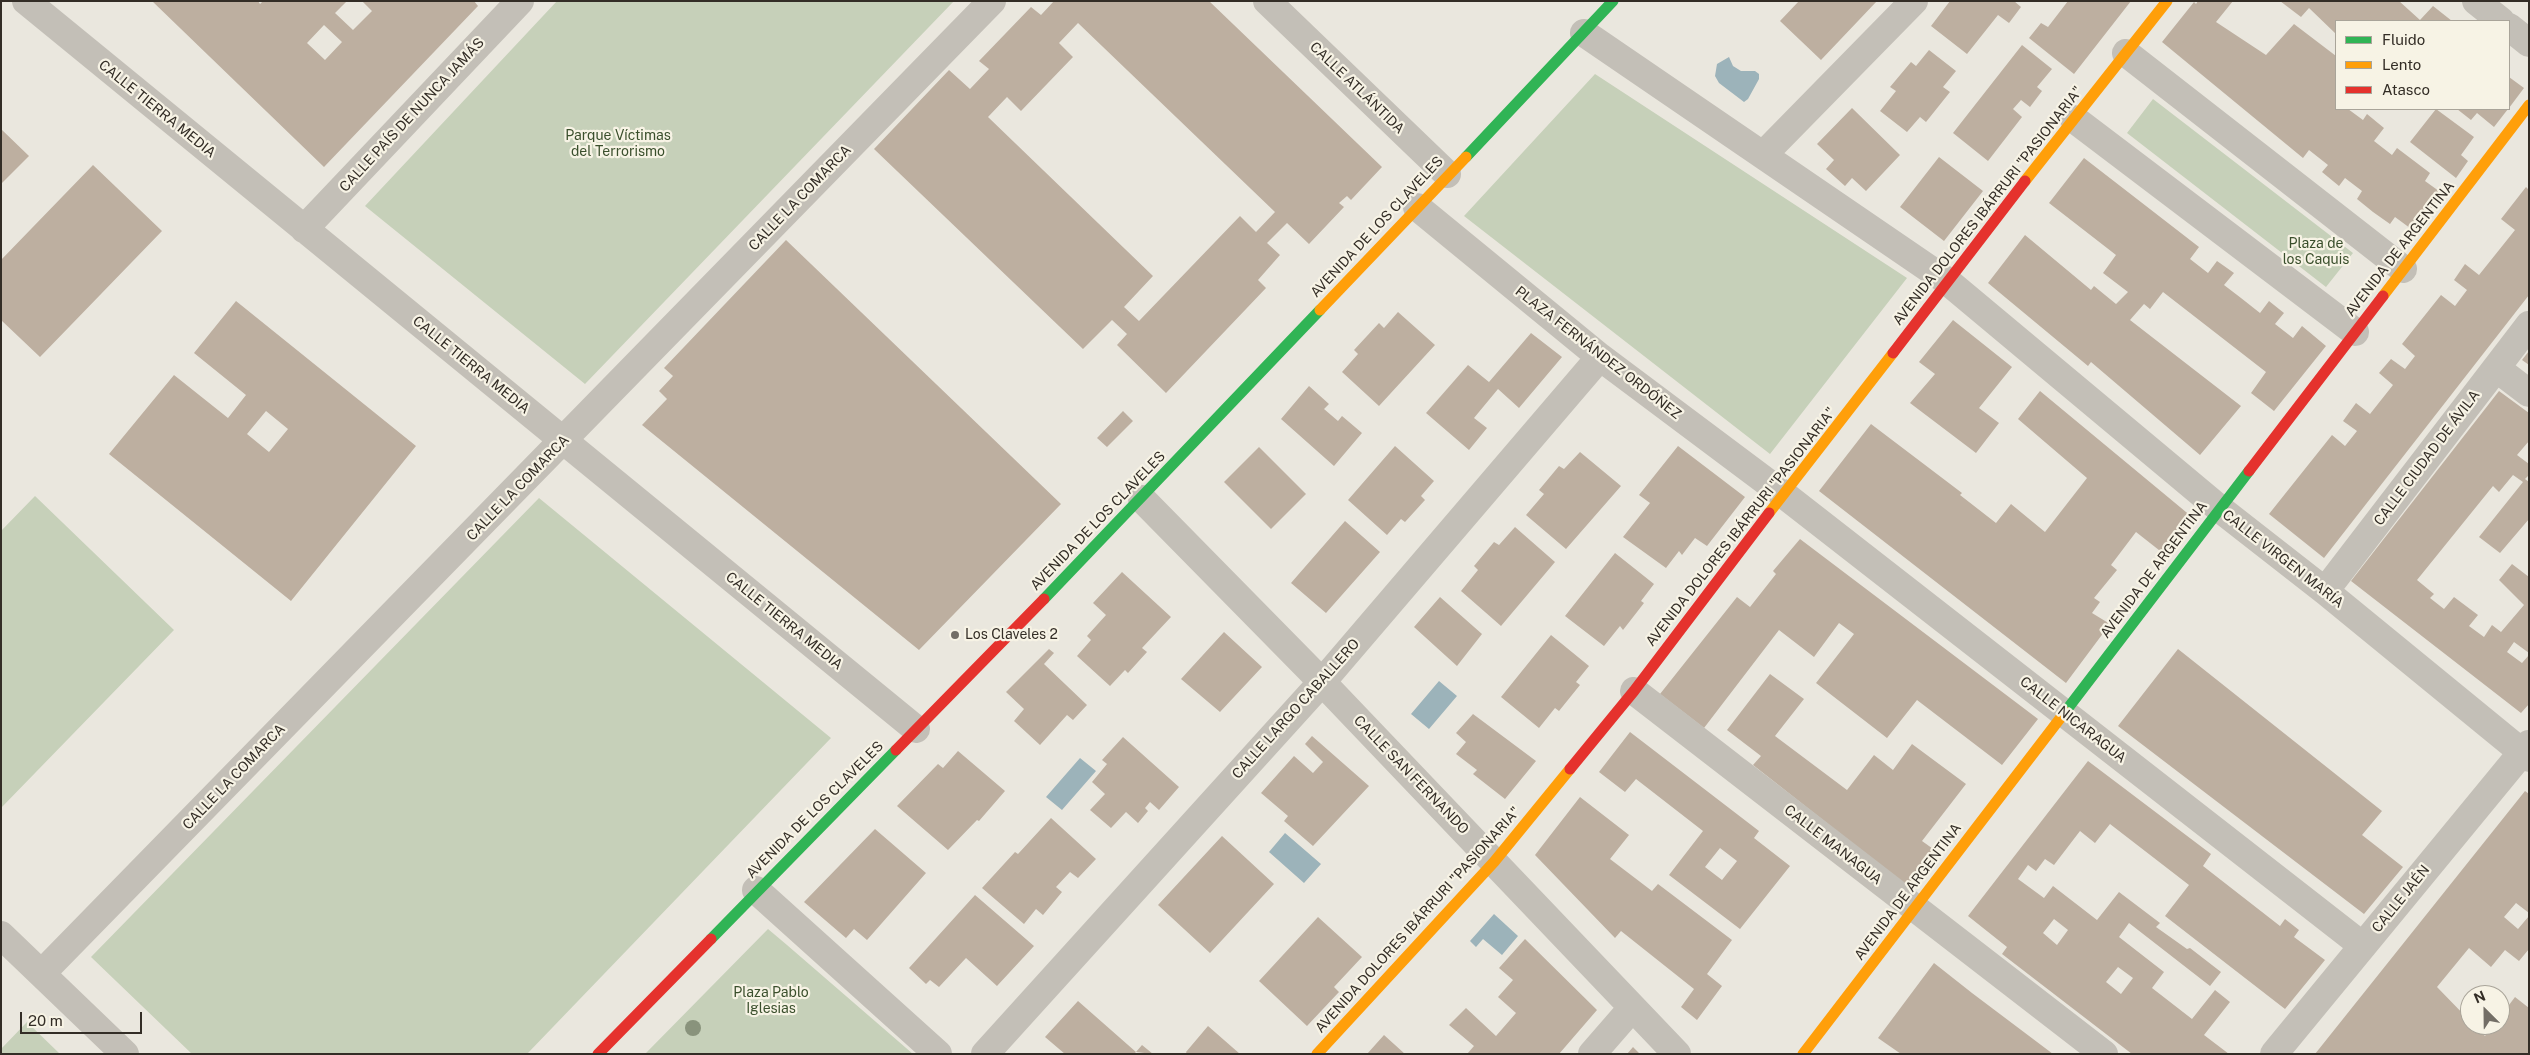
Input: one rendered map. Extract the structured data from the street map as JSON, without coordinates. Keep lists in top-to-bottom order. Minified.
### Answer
{"streets":{"street":["CALLE ATLÁNTIDA","CALLE TIERRA MEDIA","CALLE PAÍS DE NUNCA JAMÁS","CALLE LA COMARCA","AVENIDA DOLORES IBÁRRURI \"PASIONARIA\"","AVENIDA DE LOS CLAVELES","AVENIDA DE ARGENTINA","PLAZA FERNÁNDEZ ORDÓÑEZ","CALLE CIUDAD DE ÁVILA","CALLE VIRGEN MARÍA","CALLE LARGO CABALLERO","CALLE NICARAGUA","CALLE SAN FERNANDO","CALLE MANAGUA","CALLE JAÉN"]},"crossings":[["CALLE ATLÁNTIDA","AVENIDA DE LOS CLAVELES"],["CALLE TIERRA MEDIA","CALLE PAÍS DE NUNCA JAMÁS"],["CALLE TIERRA MEDIA","CALLE LA COMARCA"],["CALLE TIERRA MEDIA","AVENIDA DE LOS CLAVELES"],["AVENIDA DOLORES IBÁRRURI \"PASIONARIA\"","PLAZA FERNÁNDEZ ORDÓÑEZ"],["AVENIDA DOLORES IBÁRRURI \"PASIONARIA\"","CALLE VIRGEN MARÍA"],["AVENIDA DOLORES IBÁRRURI \"PASIONARIA\"","CALLE NICARAGUA"],["AVENIDA DOLORES IBÁRRURI \"PASIONARIA\"","CALLE SAN FERNANDO"],["AVENIDA DOLORES IBÁRRURI \"PASIONARIA\"","CALLE MANAGUA"],["AVENIDA DE LOS CLAVELES","PLAZA FERNÁNDEZ ORDÓÑEZ"],["AVENIDA DE LOS CLAVELES","CALLE SAN FERNANDO"],["AVENIDA DE ARGENTINA","CALLE VIRGEN MARÍA"],["AVENIDA DE ARGENTINA","CALLE NICARAGUA"],["AVENIDA DE ARGENTINA","CALLE MANAGUA"],["PLAZA FERNÁNDEZ ORDÓÑEZ","CALLE LARGO CABALLERO"],["PLAZA FERNÁNDEZ ORDÓÑEZ","CALLE NICARAGUA"],["CALLE CIUDAD DE ÁVILA","CALLE VIRGEN MARÍA"],["CALLE VIRGEN MARÍA","CALLE JAÉN"],["CALLE LARGO CABALLERO","CALLE SAN FERNANDO"],["CALLE NICARAGUA","CALLE JAÉN"]],"parks":["Parque Víctimas del Terrorismo","Plaza de los Caquis","Plaza Pablo Iglesias"],"places":["Los Claveles 2"],"legend":["Fluido","Lento","Atasco"],"scale_bar":"20 m","north":"top left"}
